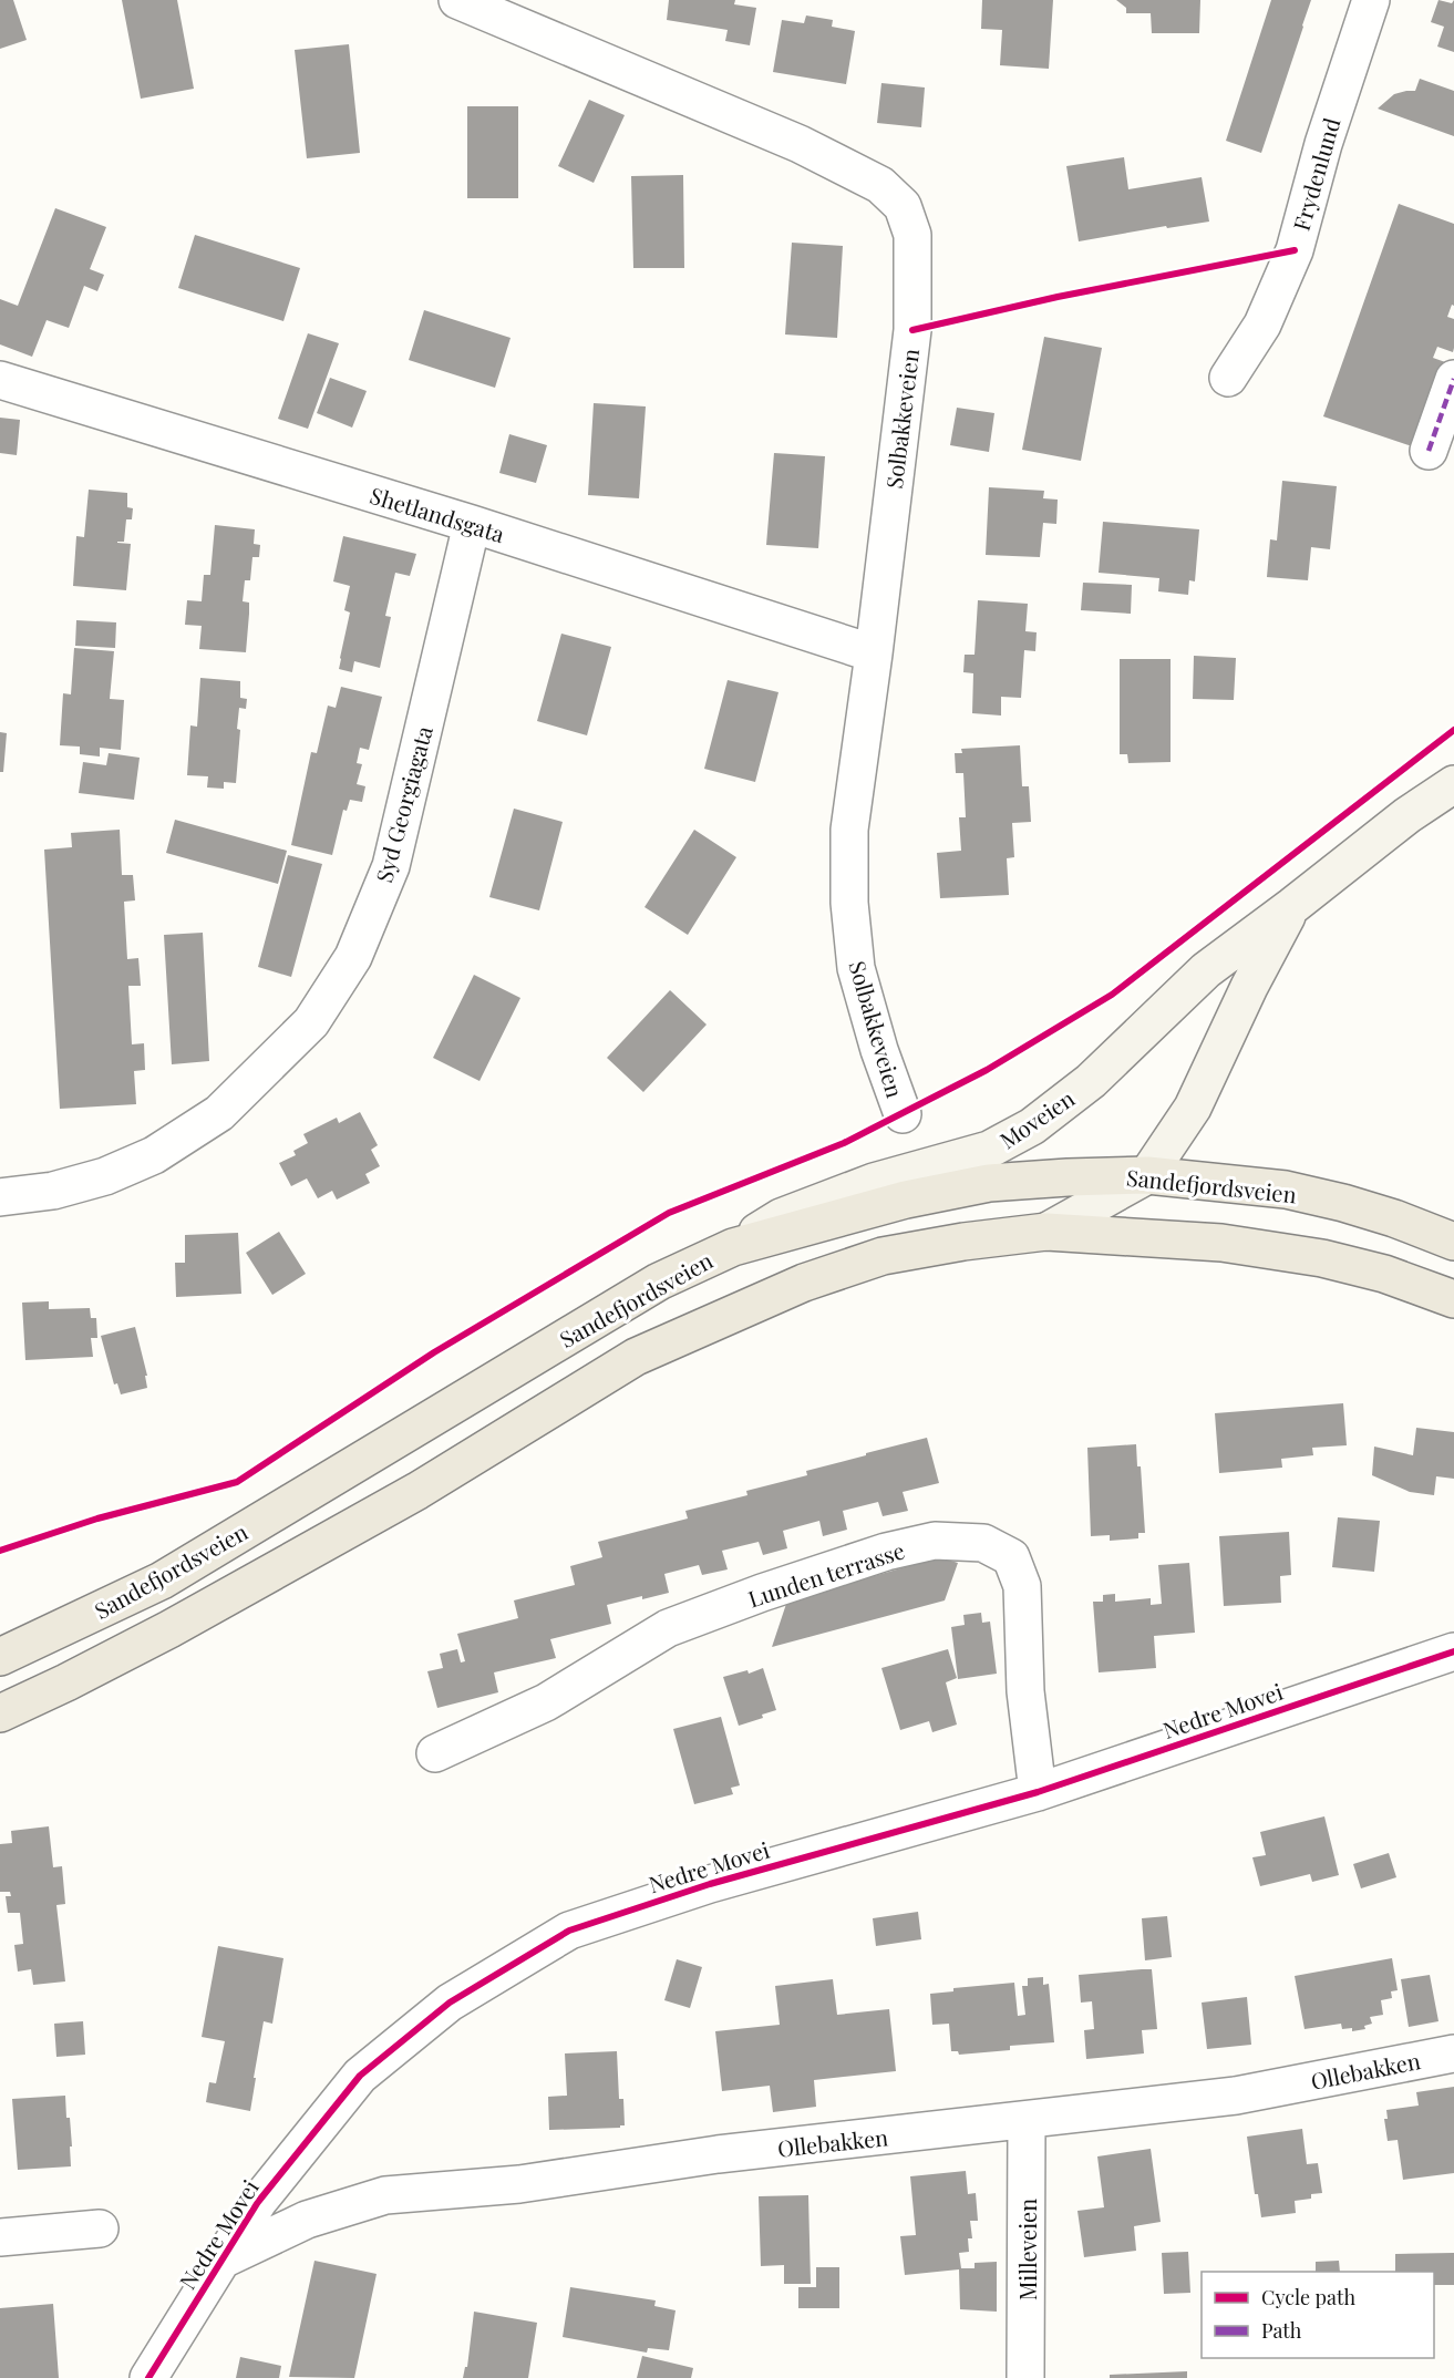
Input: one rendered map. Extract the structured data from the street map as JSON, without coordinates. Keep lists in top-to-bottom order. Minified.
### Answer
{"streets":{"main road":["Sandefjordsveien"],"street":["Frydenlund","Solbakkeveien","Shetlandsgata","Syd Georgiagata","Moveien","Lunden terrasse","Nedre Movei","Ollebakken","Milleveien"]},"crossings":[["Solbakkeveien","Shetlandsgata"],["Shetlandsgata","Syd Georgiagata"],["Moveien","Sandefjordsveien"],["Lunden terrasse","Nedre Movei"],["Nedre Movei","Ollebakken"],["Ollebakken","Milleveien"]],"legend":["Cycle path","Path"]}
